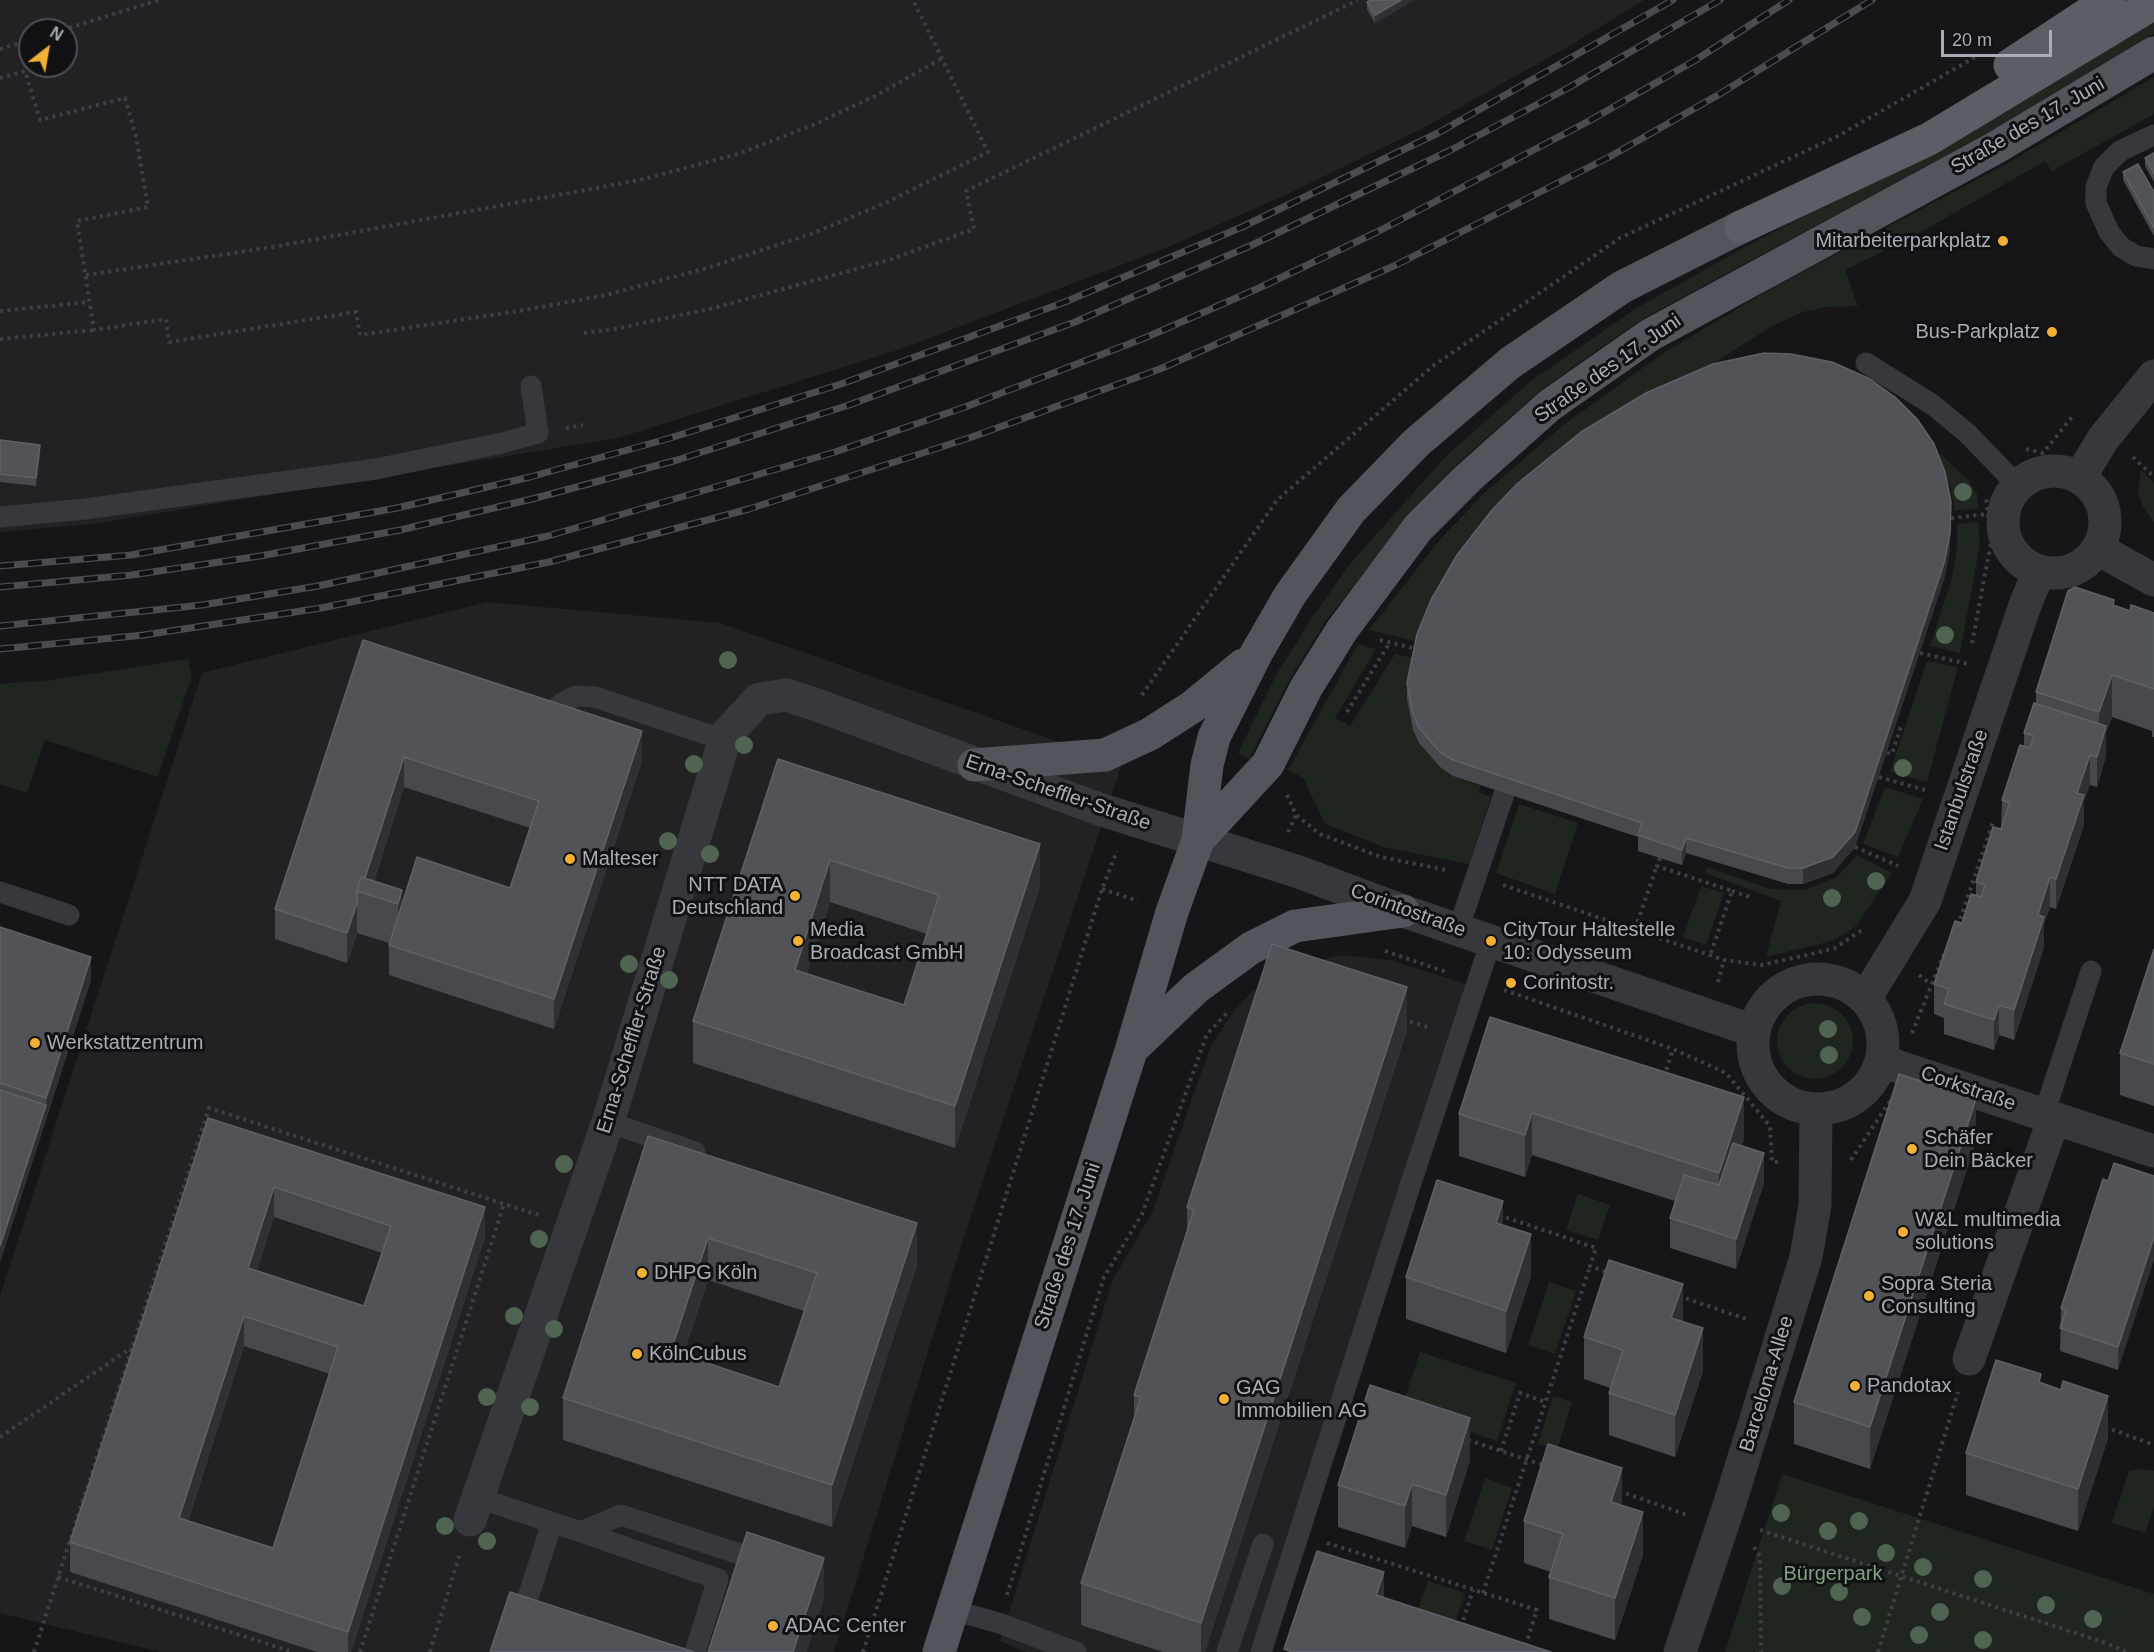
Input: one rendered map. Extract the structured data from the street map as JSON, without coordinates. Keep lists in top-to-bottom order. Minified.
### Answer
{"streets":{"main road":["Straße des 17. Juni"],"street":["Istanbulstraße","Erna-Scheffler-Straße","Corintostraße","Corkstraße","Barcelona-Allee"]},"crossings":[["Straße des 17. Juni","Erna-Scheffler-Straße"],["Straße des 17. Juni","Corintostraße"],["Istanbulstraße","Corintostraße"],["Istanbulstraße","Corkstraße"],["Istanbulstraße","Barcelona-Allee"],["Erna-Scheffler-Straße","Corintostraße"],["Corintostraße","Corkstraße"],["Corintostraße","Barcelona-Allee"],["Corkstraße","Barcelona-Allee"]],"parks":["Bürgerpark"],"places":["Mitarbeiterparkplatz","Bus-Parkplatz","Malteser","NTT DATA Deutschland","Media Broadcast GmbH","CityTour Haltestelle 10: Odysseum","Corintostr.","Werkstattzentrum","Schäfer Dein Bäcker","W&L multimedia solutions","DHPG Köln","Sopra Steria Consulting","KölnCubus","Pandotax","GAG Immobilien AG","ADAC Center"],"scale_bar":"20 m","north":"top right"}
